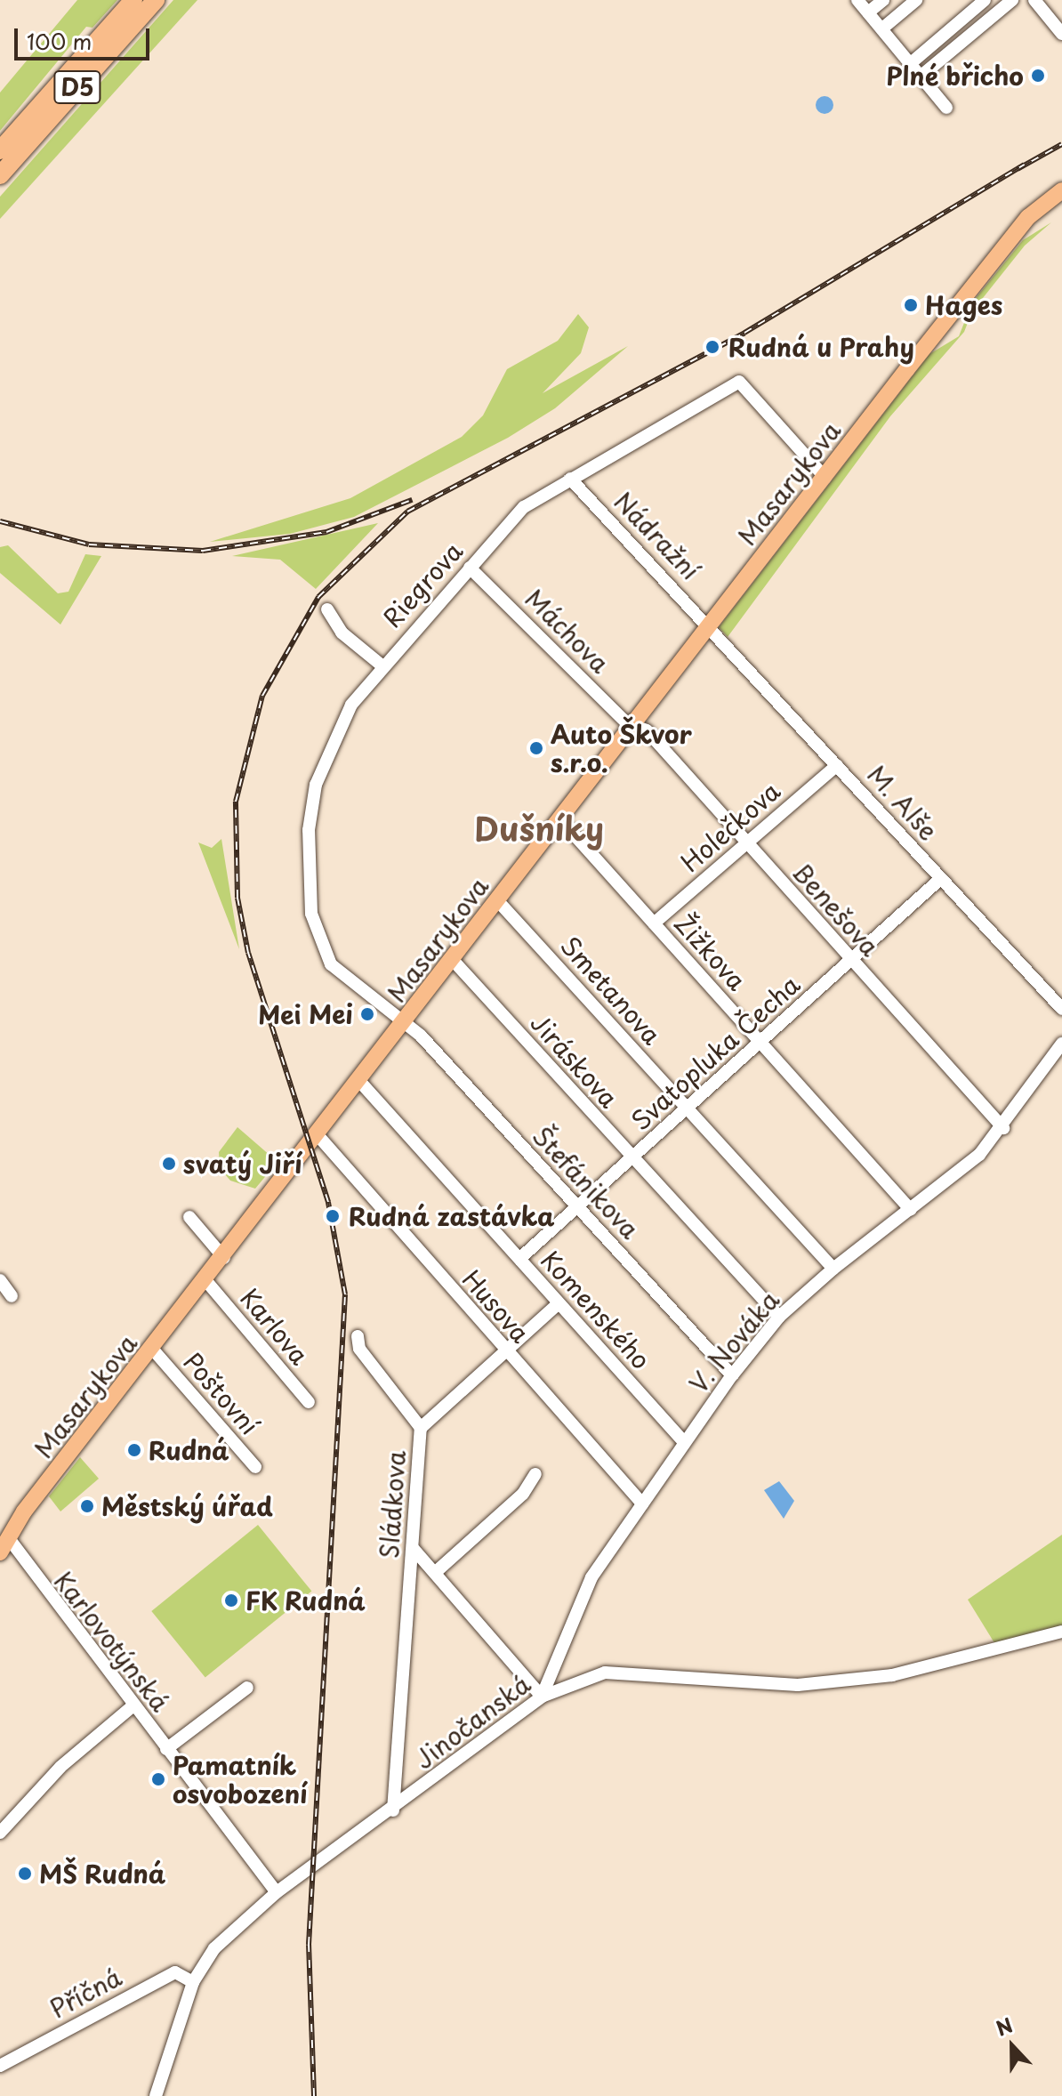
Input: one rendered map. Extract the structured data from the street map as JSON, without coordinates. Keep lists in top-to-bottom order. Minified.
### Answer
{"streets":{"highway":["D5"],"main road":["Masarykova"],"street":["Nádražní","Riegrova","Máchova","M. Alše","Holečkova","Benešova","Žižkova","Smetanova","Svatopluka Čecha","Jiráskova","Štefánikova","Husova","Komenského","Karlova","V. Nováka","Poštovní","Sládkova","Karlovotýnská","Jinočanská","Příčná"]},"crossings":[["Masarykova","Nádražní"],["Masarykova","Riegrova"],["Masarykova","Máchova"],["Masarykova","M. Alše"],["Masarykova","Benešova"],["Masarykova","Žižkova"],["Masarykova","Smetanova"],["Masarykova","Jiráskova"],["Masarykova","Štefánikova"],["Masarykova","Husova"],["Masarykova","Komenského"],["Masarykova","Karlova"],["Masarykova","Poštovní"],["Masarykova","Karlovotýnská"],["Nádražní","Riegrova"],["Nádražní","M. Alše"],["Riegrova","Máchova"],["Riegrova","Štefánikova"],["Máchova","Benešova"],["M. Alše","Holečkova"],["M. Alše","Svatopluka Čecha"],["Holečkova","Benešova"],["Holečkova","Žižkova"],["Benešova","Svatopluka Čecha"],["Benešova","V. Nováka"],["Žižkova","Svatopluka Čecha"],["Žižkova","V. Nováka"],["Smetanova","Svatopluka Čecha"],["Smetanova","V. Nováka"],["Svatopluka Čecha","Jiráskova"],["Svatopluka Čecha","Štefánikova"],["Svatopluka Čecha","Komenského"],["Jiráskova","V. Nováka"],["Štefánikova","V. Nováka"],["Husova","V. Nováka"],["Husova","Sládkova"],["Komenského","V. Nováka"],["Komenského","Sládkova"],["V. Nováka","Jinočanská"],["Sládkova","Jinočanská"],["Karlovotýnská","Jinočanská"]],"districts":["Dušníky"],"places":["Plné břicho","Hages","Rudná u Prahy","Auto Škvor s.r.o.","Mei Mei","svatý Jiří","Rudná zastávka","Rudná","Městský úřad","FK Rudná","Pamatník osvobození","MŠ Rudná"],"scale_bar":"100 m","north":"top"}
